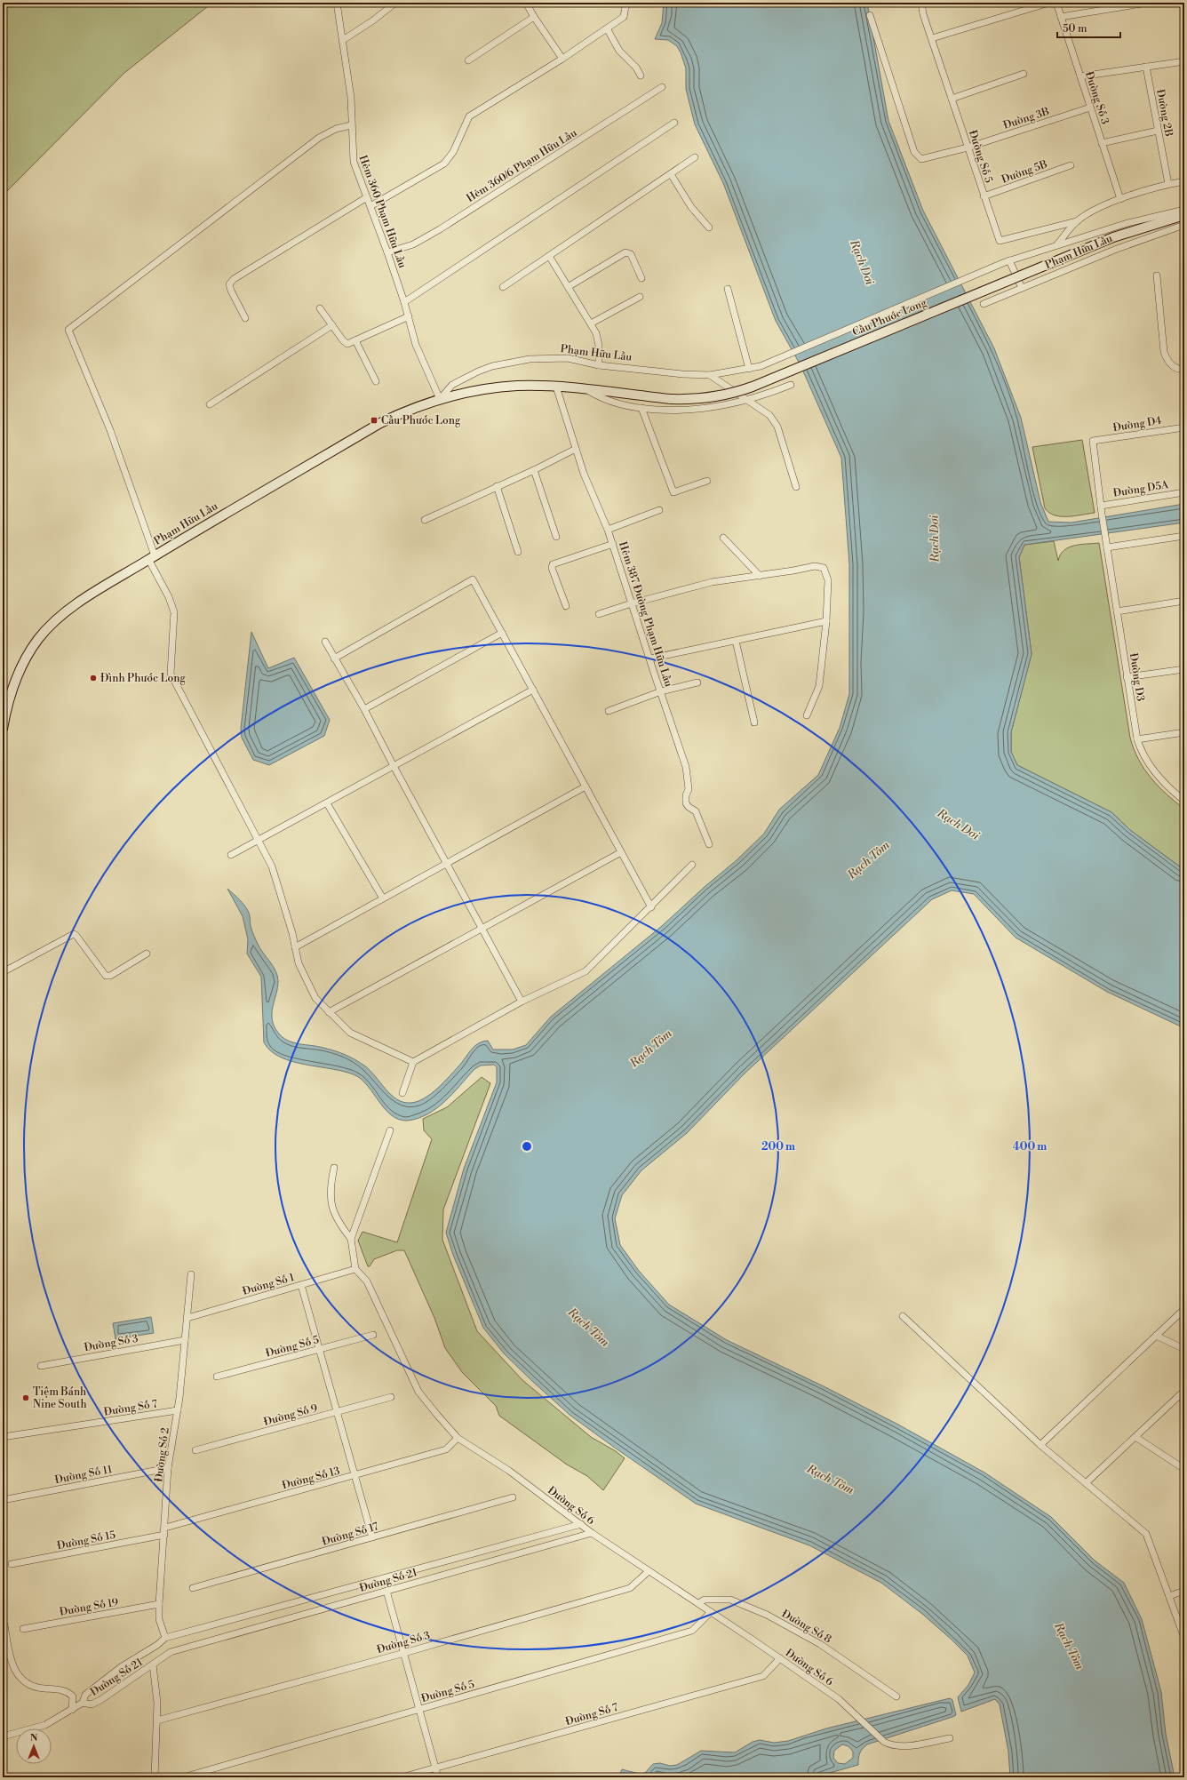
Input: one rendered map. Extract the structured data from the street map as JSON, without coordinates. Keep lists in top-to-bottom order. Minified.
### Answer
{"streets":{"main road":["Phạm Hữu Lầu","Cầu Phước Long"],"street":["Đường Số 3","Đường 2B","Đường 3B","Đường Số 5","Hẻm 360/6 Phạm Hữu Lầu","Đường 5B","Hẻm 360 Phạm Hữu Lầu","Đường D4","Đường D5A","Hẻm 387 Đường Phạm Hữu Lầu","Đường D3","Đường Số 1","Đường Số 7","Đường Số 9","Đường Số 2","Đường Số 11","Đường Số 13","Đường Số 6","Đường Số 17","Đường Số 15","Đường Số 21","Đường Số 19","Đường Số 8"]},"crossings":[["Đường Số 3","Đường 3B"],["Đường Số 3","Đường Số 2"],["Đường Số 3","Đường Số 6"],["Đường 3B","Đường Số 5"],["Đường Số 5","Đường 5B"],["Đường Số 5","Đường Số 6"],["Hẻm 360/6 Phạm Hữu Lầu","Hẻm 360 Phạm Hữu Lầu"],["Hẻm 360 Phạm Hữu Lầu","Phạm Hữu Lầu"],["Phạm Hữu Lầu","Cầu Phước Long"],["Phạm Hữu Lầu","Hẻm 387 Đường Phạm Hữu Lầu"],["Đường D4","Đường D5A"],["Đường D4","Đường D3"],["Đường D5A","Đường D3"],["Đường Số 1","Đường Số 2"],["Đường Số 1","Đường Số 6"],["Đường Số 7","Đường Số 2"],["Đường Số 7","Đường Số 6"],["Đường Số 2","Đường Số 11"],["Đường Số 2","Đường Số 13"],["Đường Số 2","Đường Số 15"],["Đường Số 2","Đường Số 21"],["Đường Số 2","Đường Số 19"],["Đường Số 13","Đường Số 6"],["Đường Số 6","Đường Số 21"],["Đường Số 6","Đường Số 8"]],"water":["Rạch Dơi","Rạch Tôm"],"places":{"transit":["Cầu Phước Long"],"other":["Đình Phước Long","Tiệm Bánh Nine South"]},"scale_bar":"50 m","north":"top","rings":["200 m","400 m"]}
